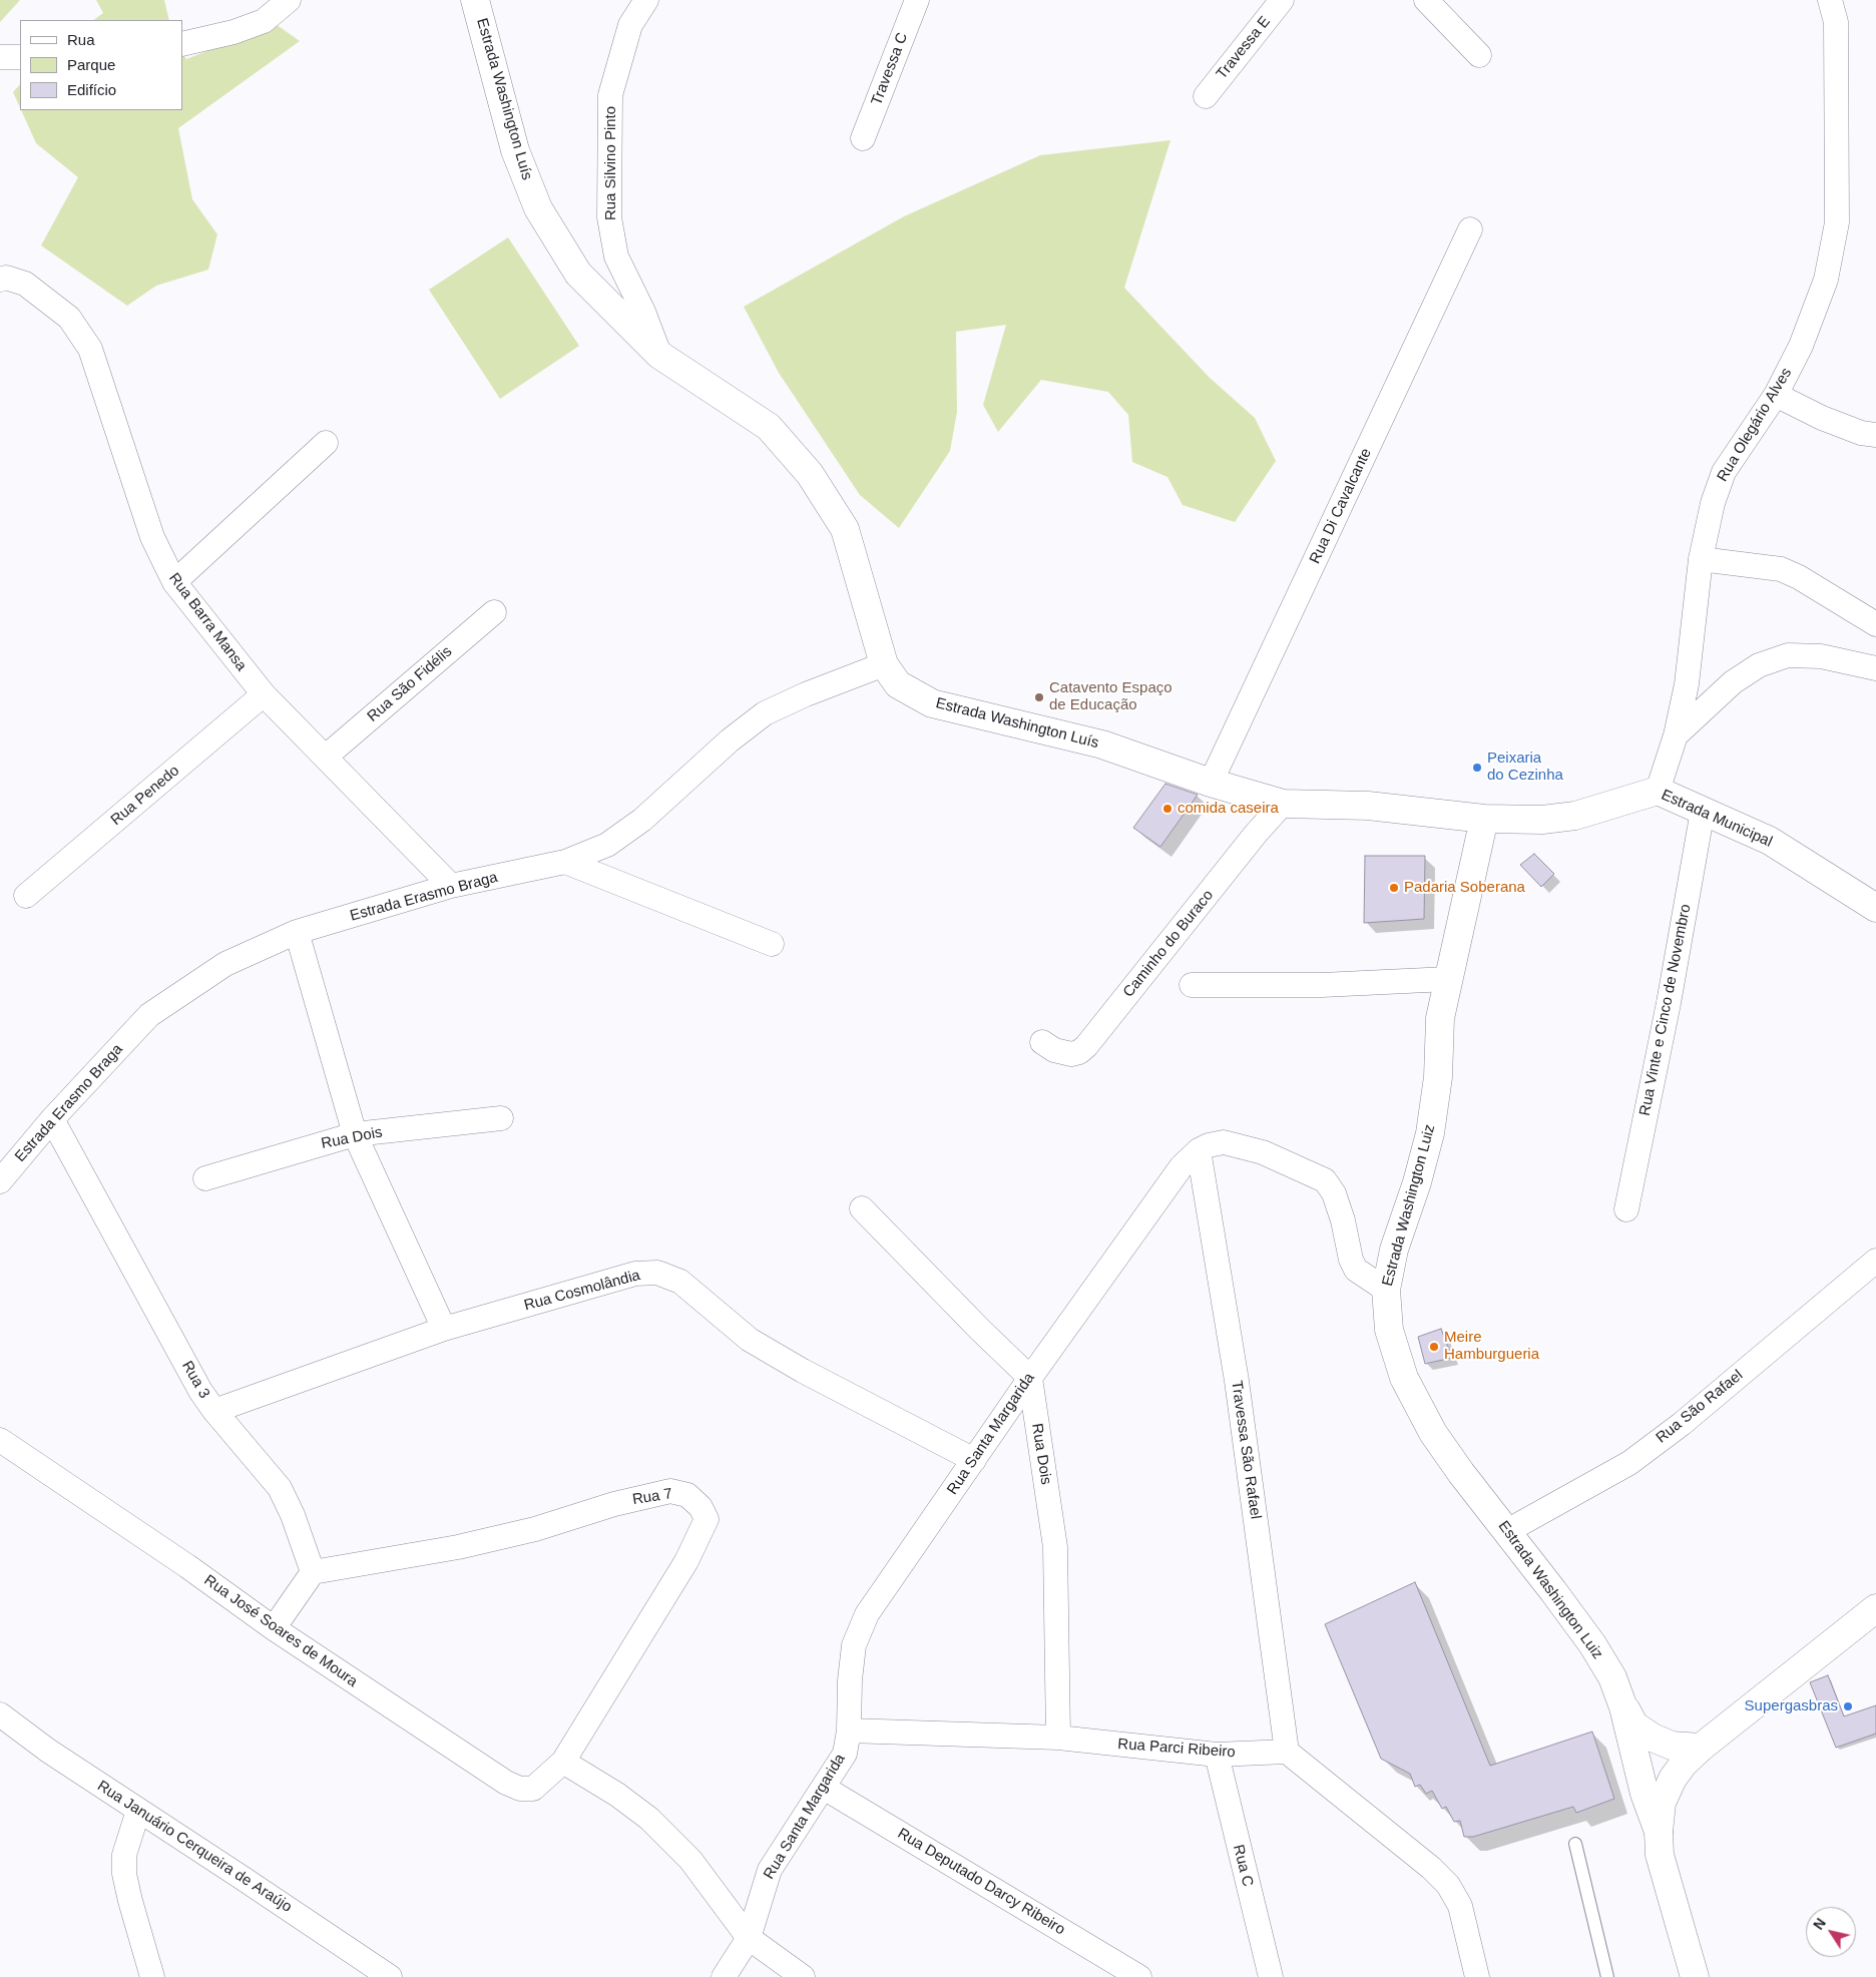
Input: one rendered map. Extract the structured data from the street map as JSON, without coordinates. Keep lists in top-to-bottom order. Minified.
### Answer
{"streets":{"street":["Travessa E","Travessa C","Estrada Washington Luís","Rua Silvino Pinto","Rua Olegário Alves","Rua Di Cavalcante","Rua Barra Mansa","Rua São Fidélis","Rua Penedo","Estrada Municipal","Estrada Erasmo Braga","Caminho do Buraco","Rua Vinte e Cinco de Novembro","Rua Dois","Estrada Washington Luiz","Rua Cosmolândia","Rua 3","Rua São Rafael","Rua Santa Margarida","Travessa São Rafael","Rua 7","Rua José Soares de Moura","Rua Parci Ribeiro","Rua Januário Cerqueira de Araújo","Rua C","Rua Deputado Darcy Ribeiro"]},"crossings":[["Estrada Washington Luís","Rua Silvino Pinto"],["Estrada Washington Luís","Rua Di Cavalcante"],["Estrada Washington Luís","Estrada Municipal"],["Estrada Washington Luís","Estrada Erasmo Braga"],["Estrada Washington Luís","Caminho do Buraco"],["Estrada Washington Luís","Estrada Washington Luiz"],["Rua Olegário Alves","Estrada Municipal"],["Rua Barra Mansa","Rua São Fidélis"],["Rua Barra Mansa","Rua Penedo"],["Rua Barra Mansa","Estrada Erasmo Braga"],["Estrada Municipal","Rua Vinte e Cinco de Novembro"],["Estrada Municipal","Estrada Washington Luiz"],["Estrada Erasmo Braga","Rua 3"],["Rua Dois","Rua Santa Margarida"],["Rua Dois","Rua Parci Ribeiro"],["Estrada Washington Luiz","Rua São Rafael"],["Estrada Washington Luiz","Rua Santa Margarida"],["Rua Cosmolândia","Rua 3"],["Rua Cosmolândia","Rua Santa Margarida"],["Rua 3","Rua 7"],["Rua Santa Margarida","Travessa São Rafael"],["Rua Santa Margarida","Rua Parci Ribeiro"],["Rua Santa Margarida","Rua Deputado Darcy Ribeiro"],["Travessa São Rafael","Rua Parci Ribeiro"],["Rua 7","Rua José Soares de Moura"],["Rua Parci Ribeiro","Rua C"]],"places":["Catavento Espaço de Educação","Peixaria do Cezinha","comida caseira","Padaria Soberana","Meire Hamburgueria","Supergasbras"],"legend":["Rua","Parque","Edifício"],"north":"top left"}
